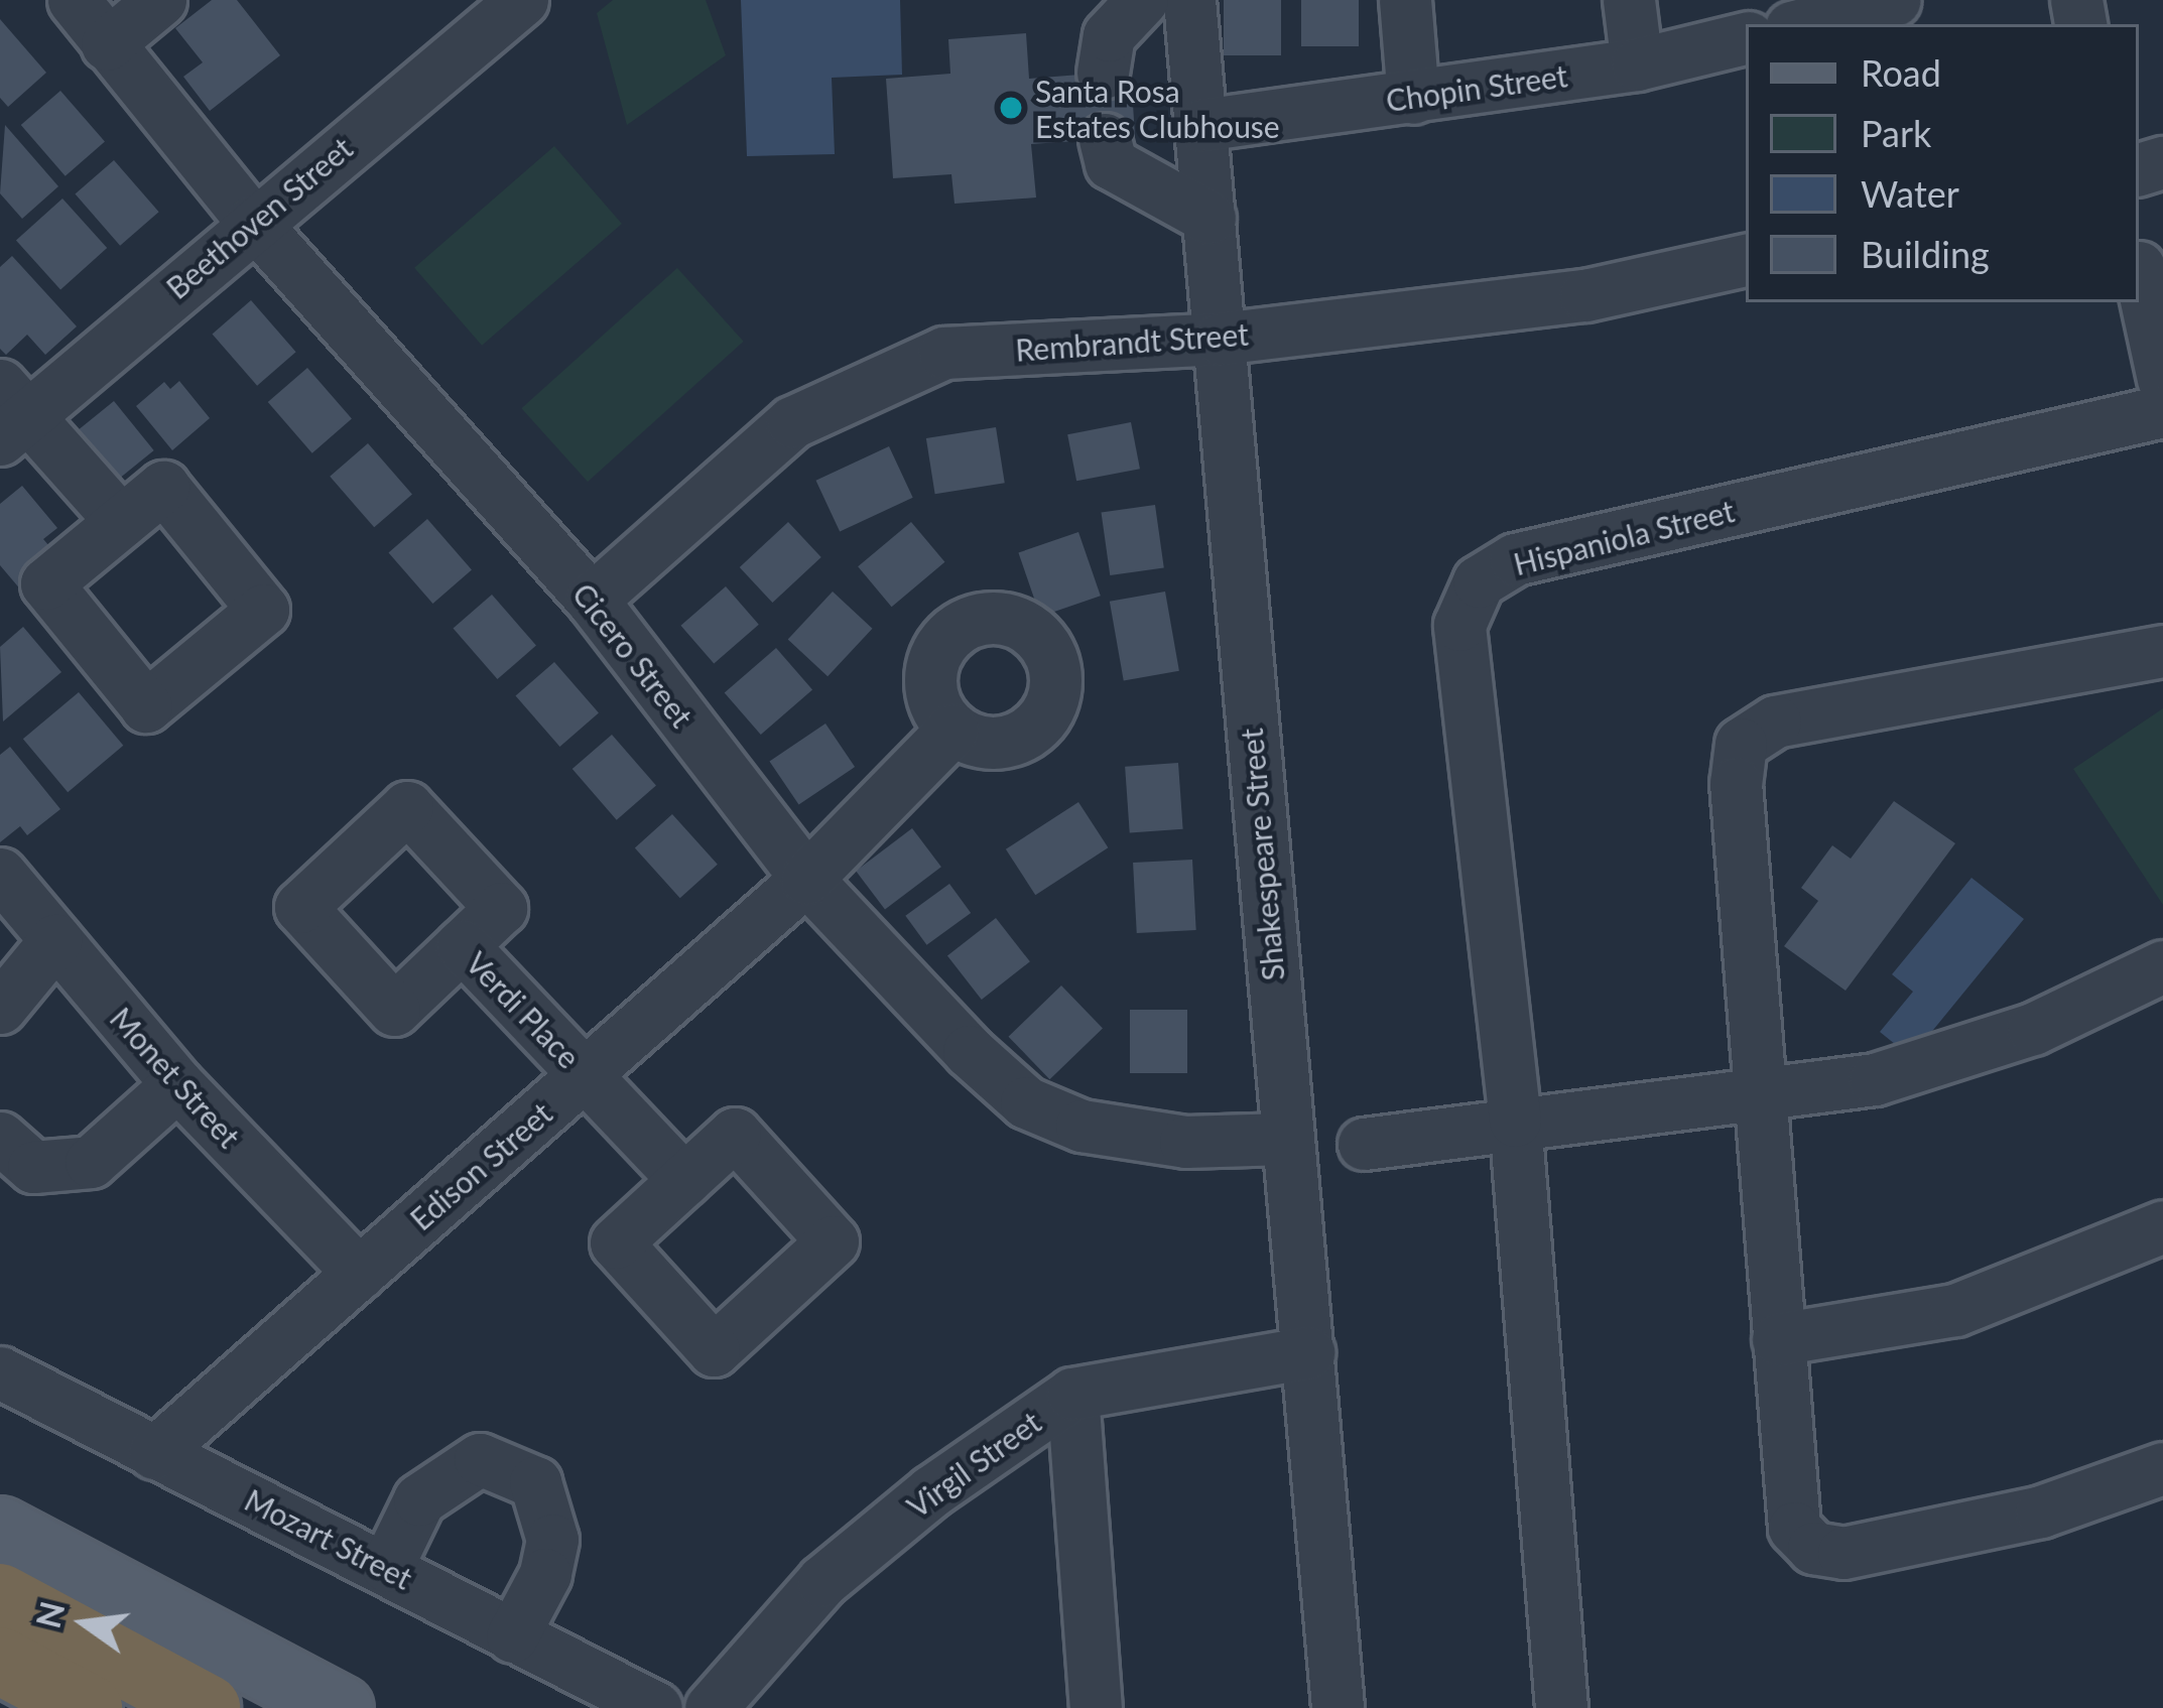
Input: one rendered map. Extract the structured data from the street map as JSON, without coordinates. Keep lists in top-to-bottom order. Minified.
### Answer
{"streets":{"street":["Chopin Street","Beethoven Street","Rembrandt Street","Hispaniola Street","Cicero Street","Shakespeare Street","Verdi Place","Monet Street","Edison Street","Virgil Street","Mozart Street"]},"crossings":[["Chopin Street","Shakespeare Street"],["Beethoven Street","Cicero Street"],["Rembrandt Street","Cicero Street"],["Rembrandt Street","Shakespeare Street"],["Cicero Street","Shakespeare Street"],["Cicero Street","Edison Street"],["Shakespeare Street","Virgil Street"],["Verdi Place","Edison Street"],["Monet Street","Edison Street"],["Edison Street","Mozart Street"]],"places":["Santa Rosa Estates Clubhouse"],"legend":["Road","Park","Water","Building"],"north":"left"}
